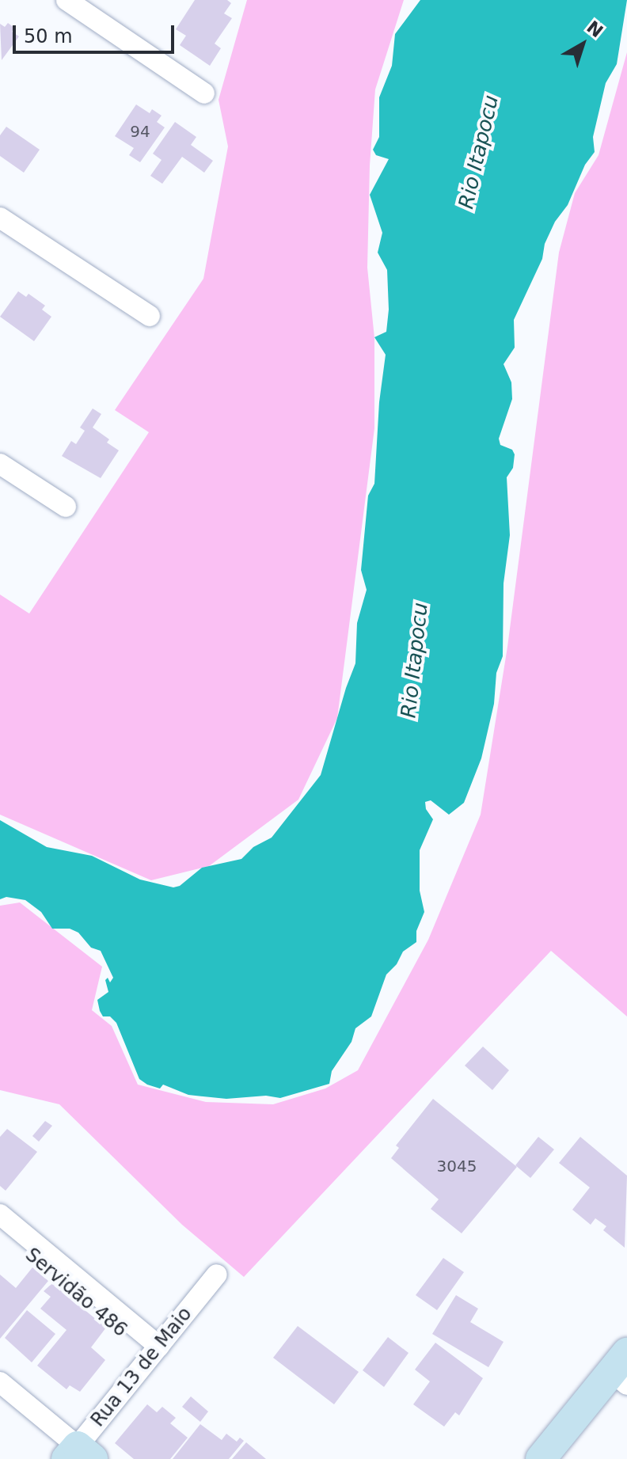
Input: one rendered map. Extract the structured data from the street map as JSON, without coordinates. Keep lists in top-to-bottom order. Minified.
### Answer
{"streets":{"street":["Servidão 486","Rua 13 de Maio"]},"crossings":[["Servidão 486","Rua 13 de Maio"]],"water":["Rio Itapocu"],"house_numbers":["94","3045"],"scale_bar":"50 m","north":"top right"}
